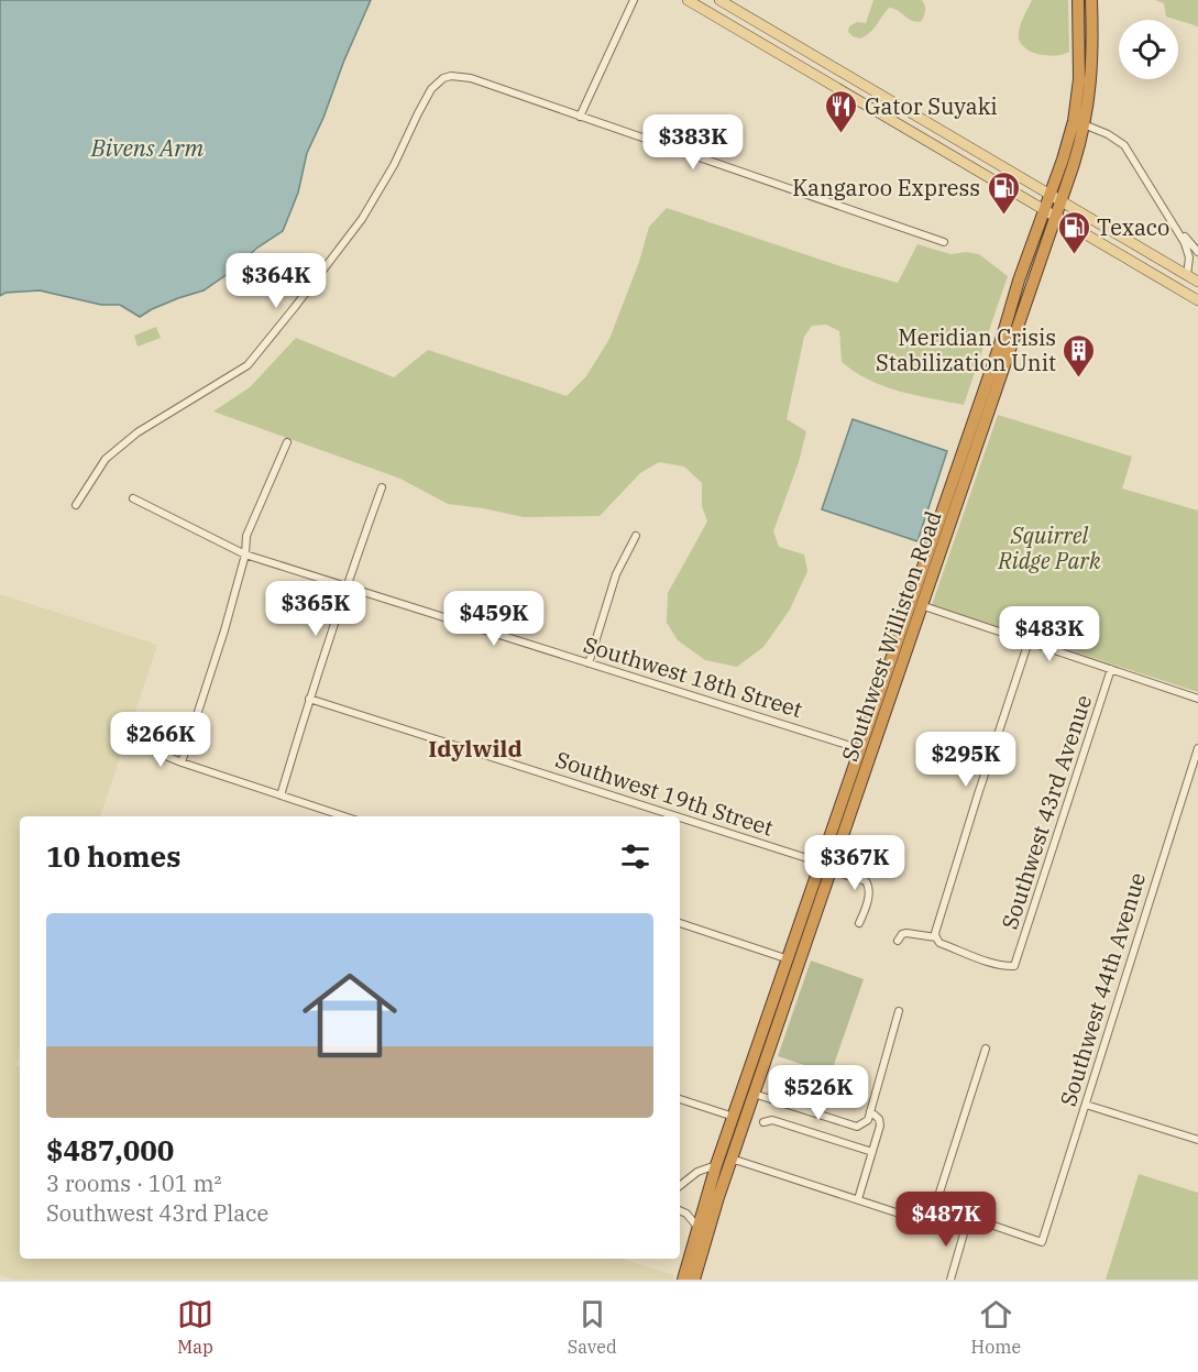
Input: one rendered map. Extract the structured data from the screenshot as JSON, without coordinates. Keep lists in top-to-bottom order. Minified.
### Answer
{"streets":{"highway":["Southwest Williston Road"],"street":["Southwest 18th Street","Southwest 19th Street","Southwest 43rd Avenue","Southwest 44th Avenue"]},"crossings":[["Southwest Williston Road","Southwest 18th Street"],["Southwest Williston Road","Southwest 19th Street"]],"districts":["Idylwild"],"water":["Bivens Arm"],"parks":["Squirrel Ridge Park"],"places":{"restaurant":["Gator Suyaki"],"fuel station":["Kangaroo Express","Texaco"],"building":["Meridian Crisis Stabilization Unit"]},"page":{"price":["$383K","$364K","$365K","$459K","$483K","$266K","$295K","$367K","$526K","$487K"],"heading":"10 homes","list":[{"name":"$487,000","note":"3 rooms · 101 m² · Southwest 43rd Place"}],"tabs":["Map","Saved","Home"]}}
